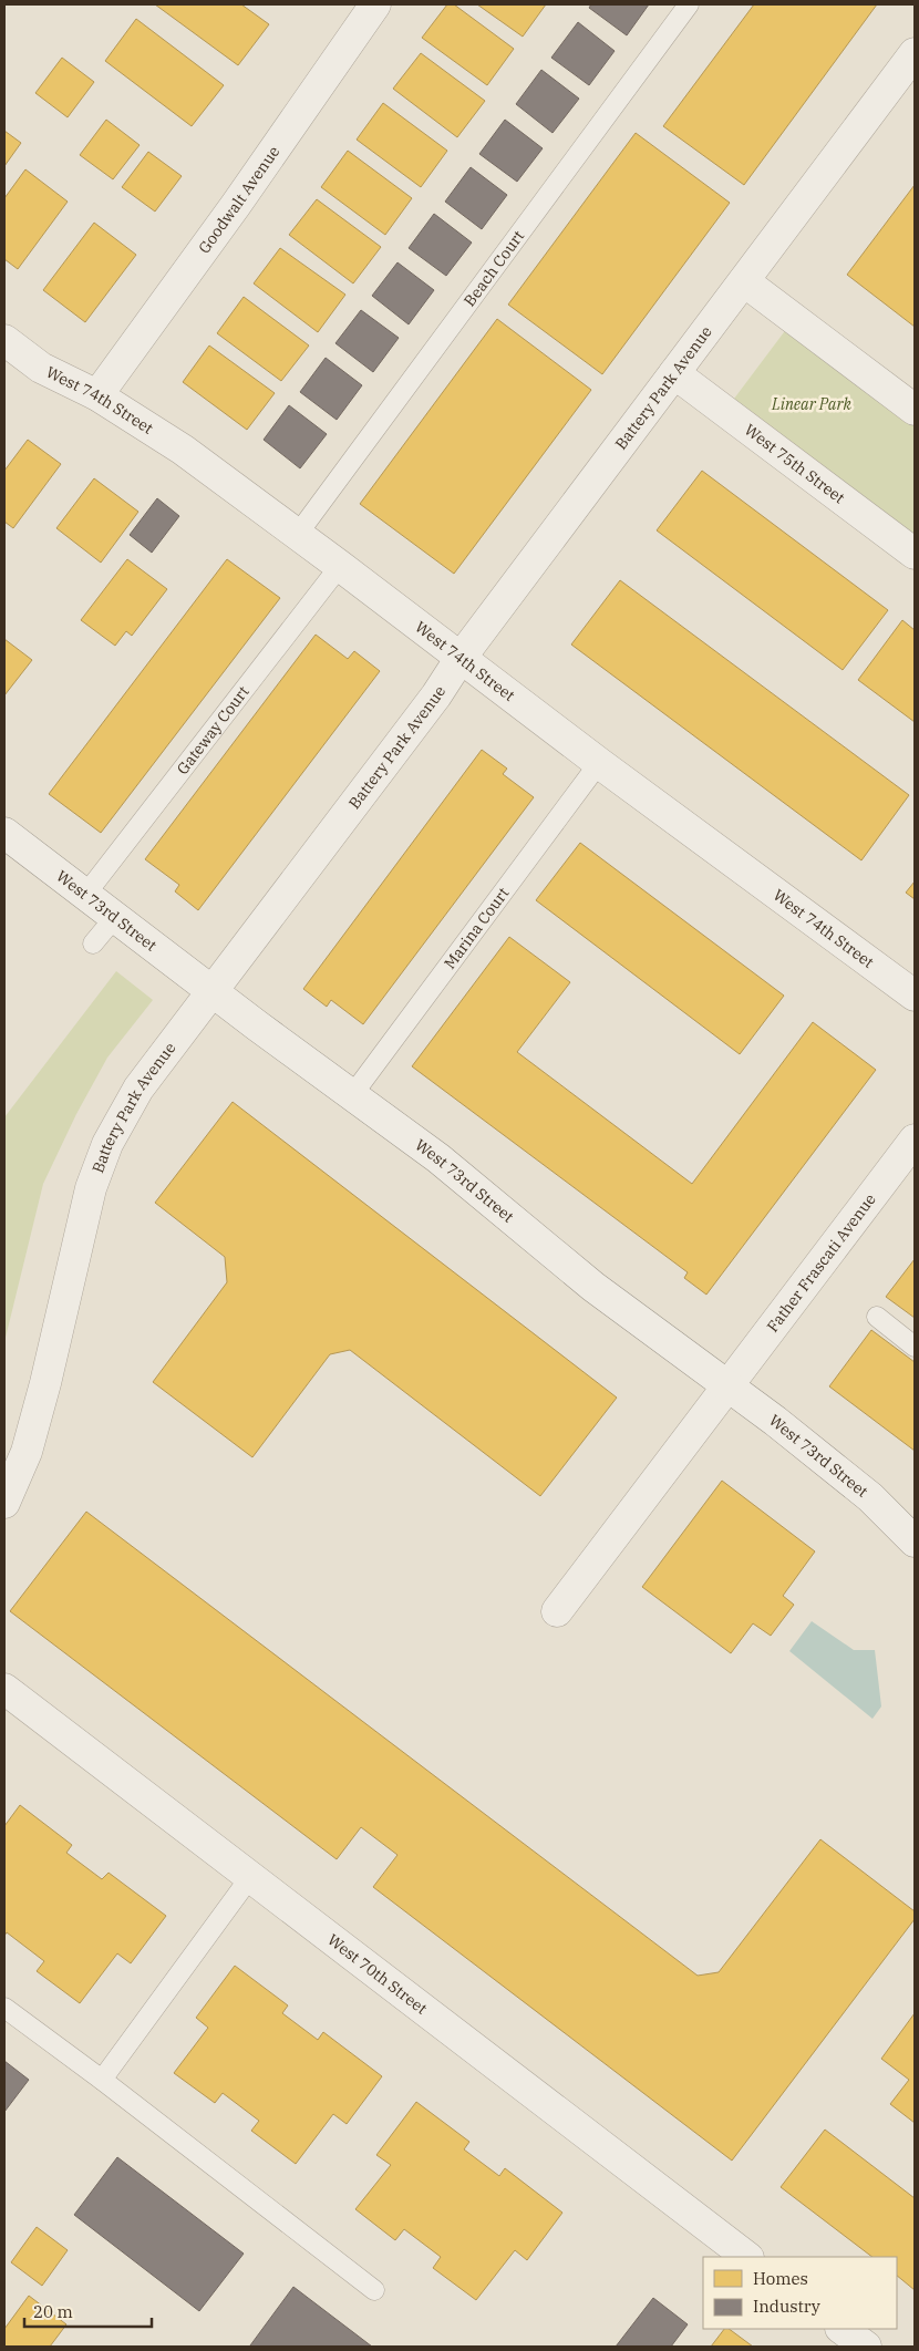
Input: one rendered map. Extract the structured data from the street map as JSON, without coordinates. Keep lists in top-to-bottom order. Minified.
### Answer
{"streets":{"street":["Goodwalt Avenue","Battery Park Avenue","West 74th Street","West 75th Street","West 73rd Street","Father Frascati Avenue","West 70th Street"],"lane":["Beach Court","Gateway Court","Marina Court"]},"crossings":[["Goodwalt Avenue","West 74th Street"],["Beach Court","West 74th Street"],["Battery Park Avenue","West 74th Street"],["Battery Park Avenue","West 75th Street"],["Battery Park Avenue","West 73rd Street"],["West 74th Street","Gateway Court"],["West 74th Street","Marina Court"],["Gateway Court","West 73rd Street"],["West 73rd Street","Marina Court"],["West 73rd Street","Father Frascati Avenue"]],"parks":["Linear Park"],"legend":["Homes","Industry"],"scale_bar":"20 m"}
